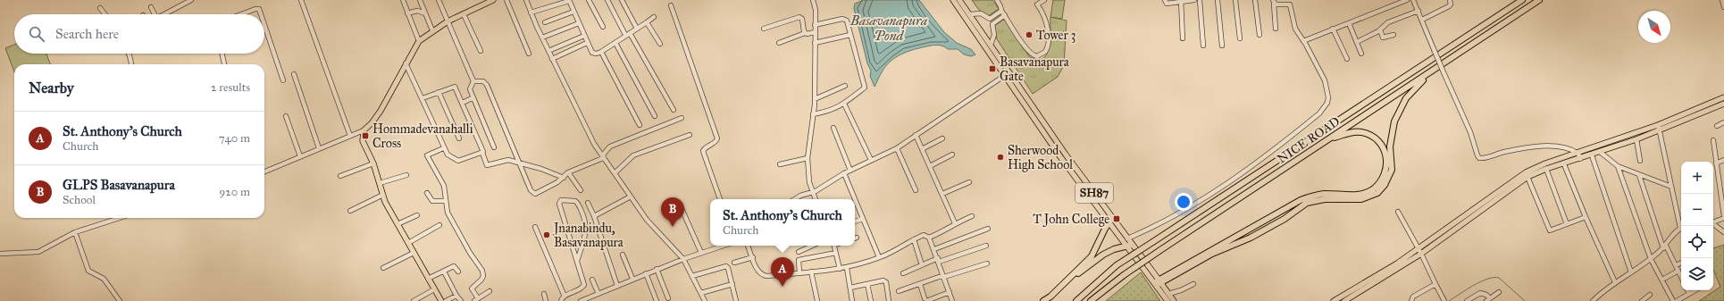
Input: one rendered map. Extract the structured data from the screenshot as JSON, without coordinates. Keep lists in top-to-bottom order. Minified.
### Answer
{"streets":{"highway":["NICE ROAD"],"main road":["SH87"]},"water":["Basavanapura Pond"],"places":{"other":["Tower 3","Sherwood High School","Jnanabindu, Basavanapura"],"transit":["Basavanapura Gate","Hommadevanahalli Cross","T John College"]},"north":"bottom right","page":{"search":"Search here","heading":["Nearby","2 results"],"list":[{"mark":"A","name":"St. Anthony's Church","note":"Church","value":"740 m"},{"mark":"B","name":"GLPS Basavanapura","note":"School","value":"920 m"}],"map_buttons":["+","−"],"pins":["B","A"],"popup":["St. Anthony's Church","Church"]}}
